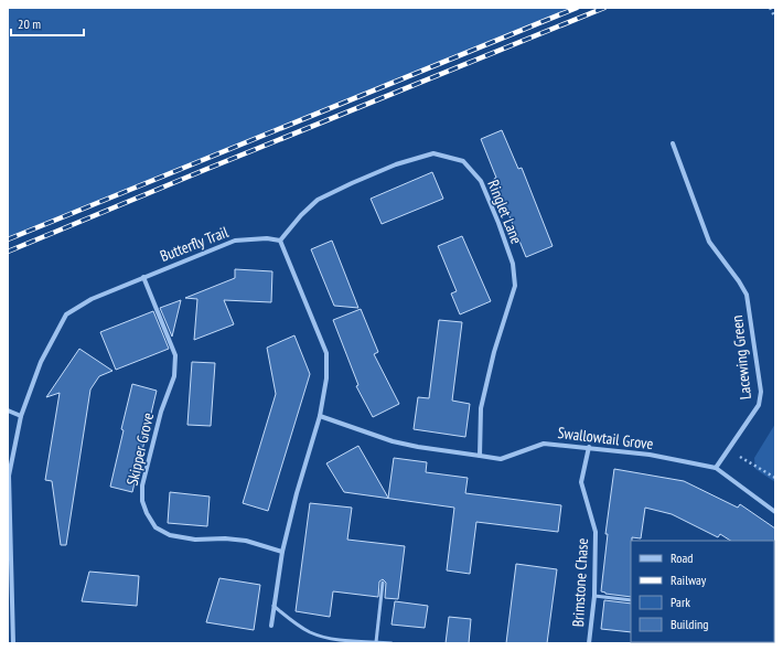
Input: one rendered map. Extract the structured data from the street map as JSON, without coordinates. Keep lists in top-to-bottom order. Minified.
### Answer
{"streets":{"street":["Ringlet Lane","Butterfly Trail","Lacewing Green","Swallowtail Grove","Skipper Grove","Brimstone Chase"]},"crossings":[["Ringlet Lane","Butterfly Trail"],["Ringlet Lane","Swallowtail Grove"],["Butterfly Trail","Skipper Grove"],["Lacewing Green","Swallowtail Grove"],["Swallowtail Grove","Brimstone Chase"]],"legend":["Road","Railway","Park","Building"],"scale_bar":"20 m"}
